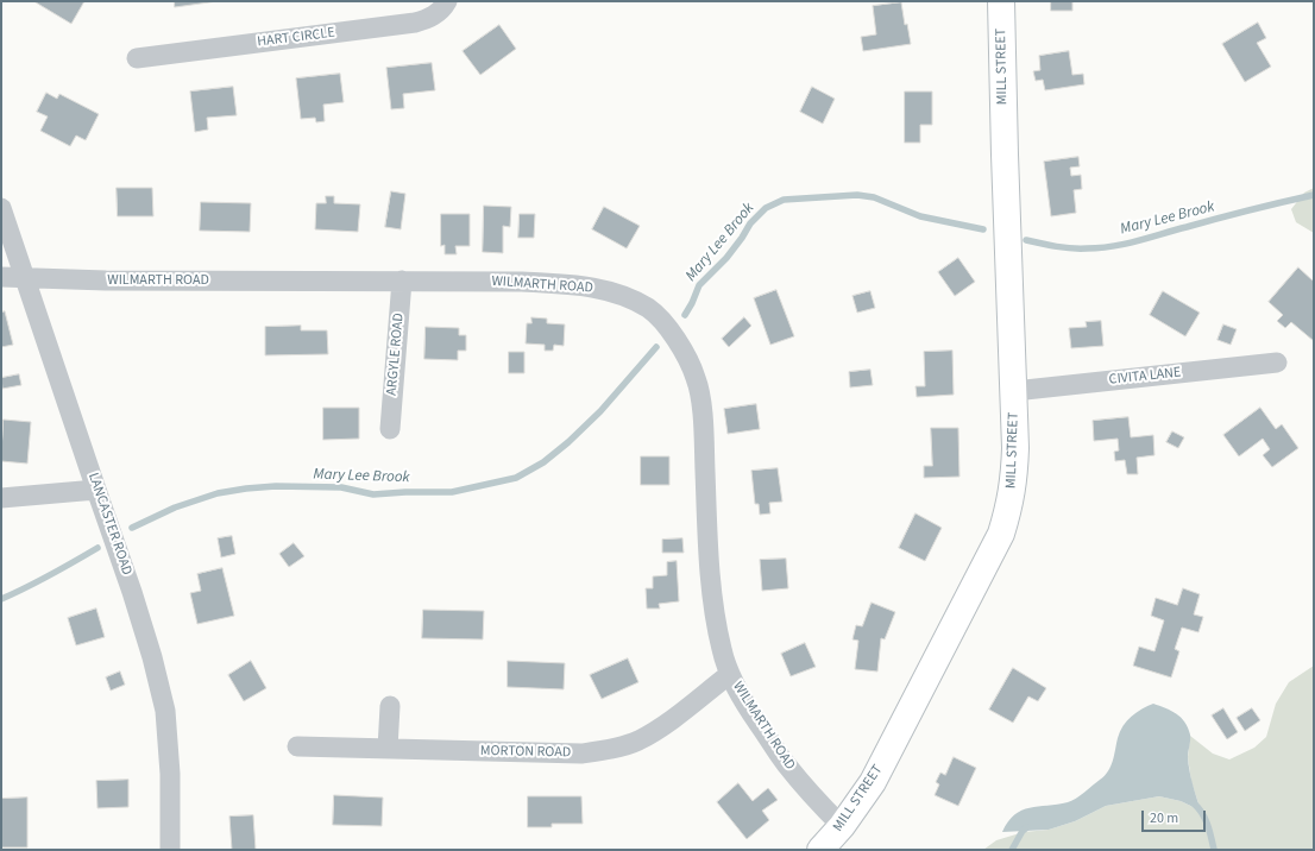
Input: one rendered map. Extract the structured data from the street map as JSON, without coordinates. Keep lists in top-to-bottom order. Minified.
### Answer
{"streets":{"street":["HART CIRCLE","MILL STREET","WILMARTH ROAD","ARGYLE ROAD","CIVITA LANE","LANCASTER ROAD","MORTON ROAD"]},"crossings":[["MILL STREET","WILMARTH ROAD"],["MILL STREET","CIVITA LANE"],["WILMARTH ROAD","ARGYLE ROAD"],["WILMARTH ROAD","LANCASTER ROAD"],["WILMARTH ROAD","MORTON ROAD"]],"water":["Mary Lee Brook"],"scale_bar":"20 m"}
